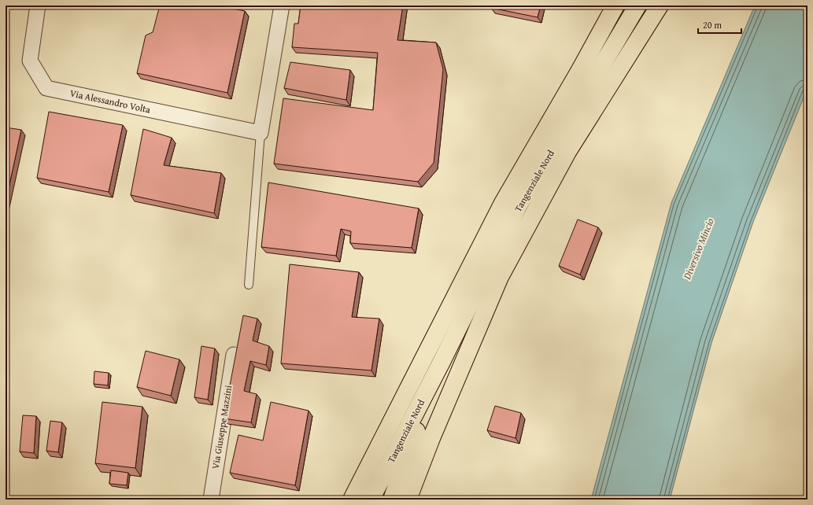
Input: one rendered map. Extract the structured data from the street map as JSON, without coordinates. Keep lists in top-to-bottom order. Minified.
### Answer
{"streets":{"main road":["Tangenziale Nord"],"street":["Via Alessandro Volta","Via Giuseppe Mazzini"]},"water":["Diversivo Mincio"],"scale_bar":"20 m"}
